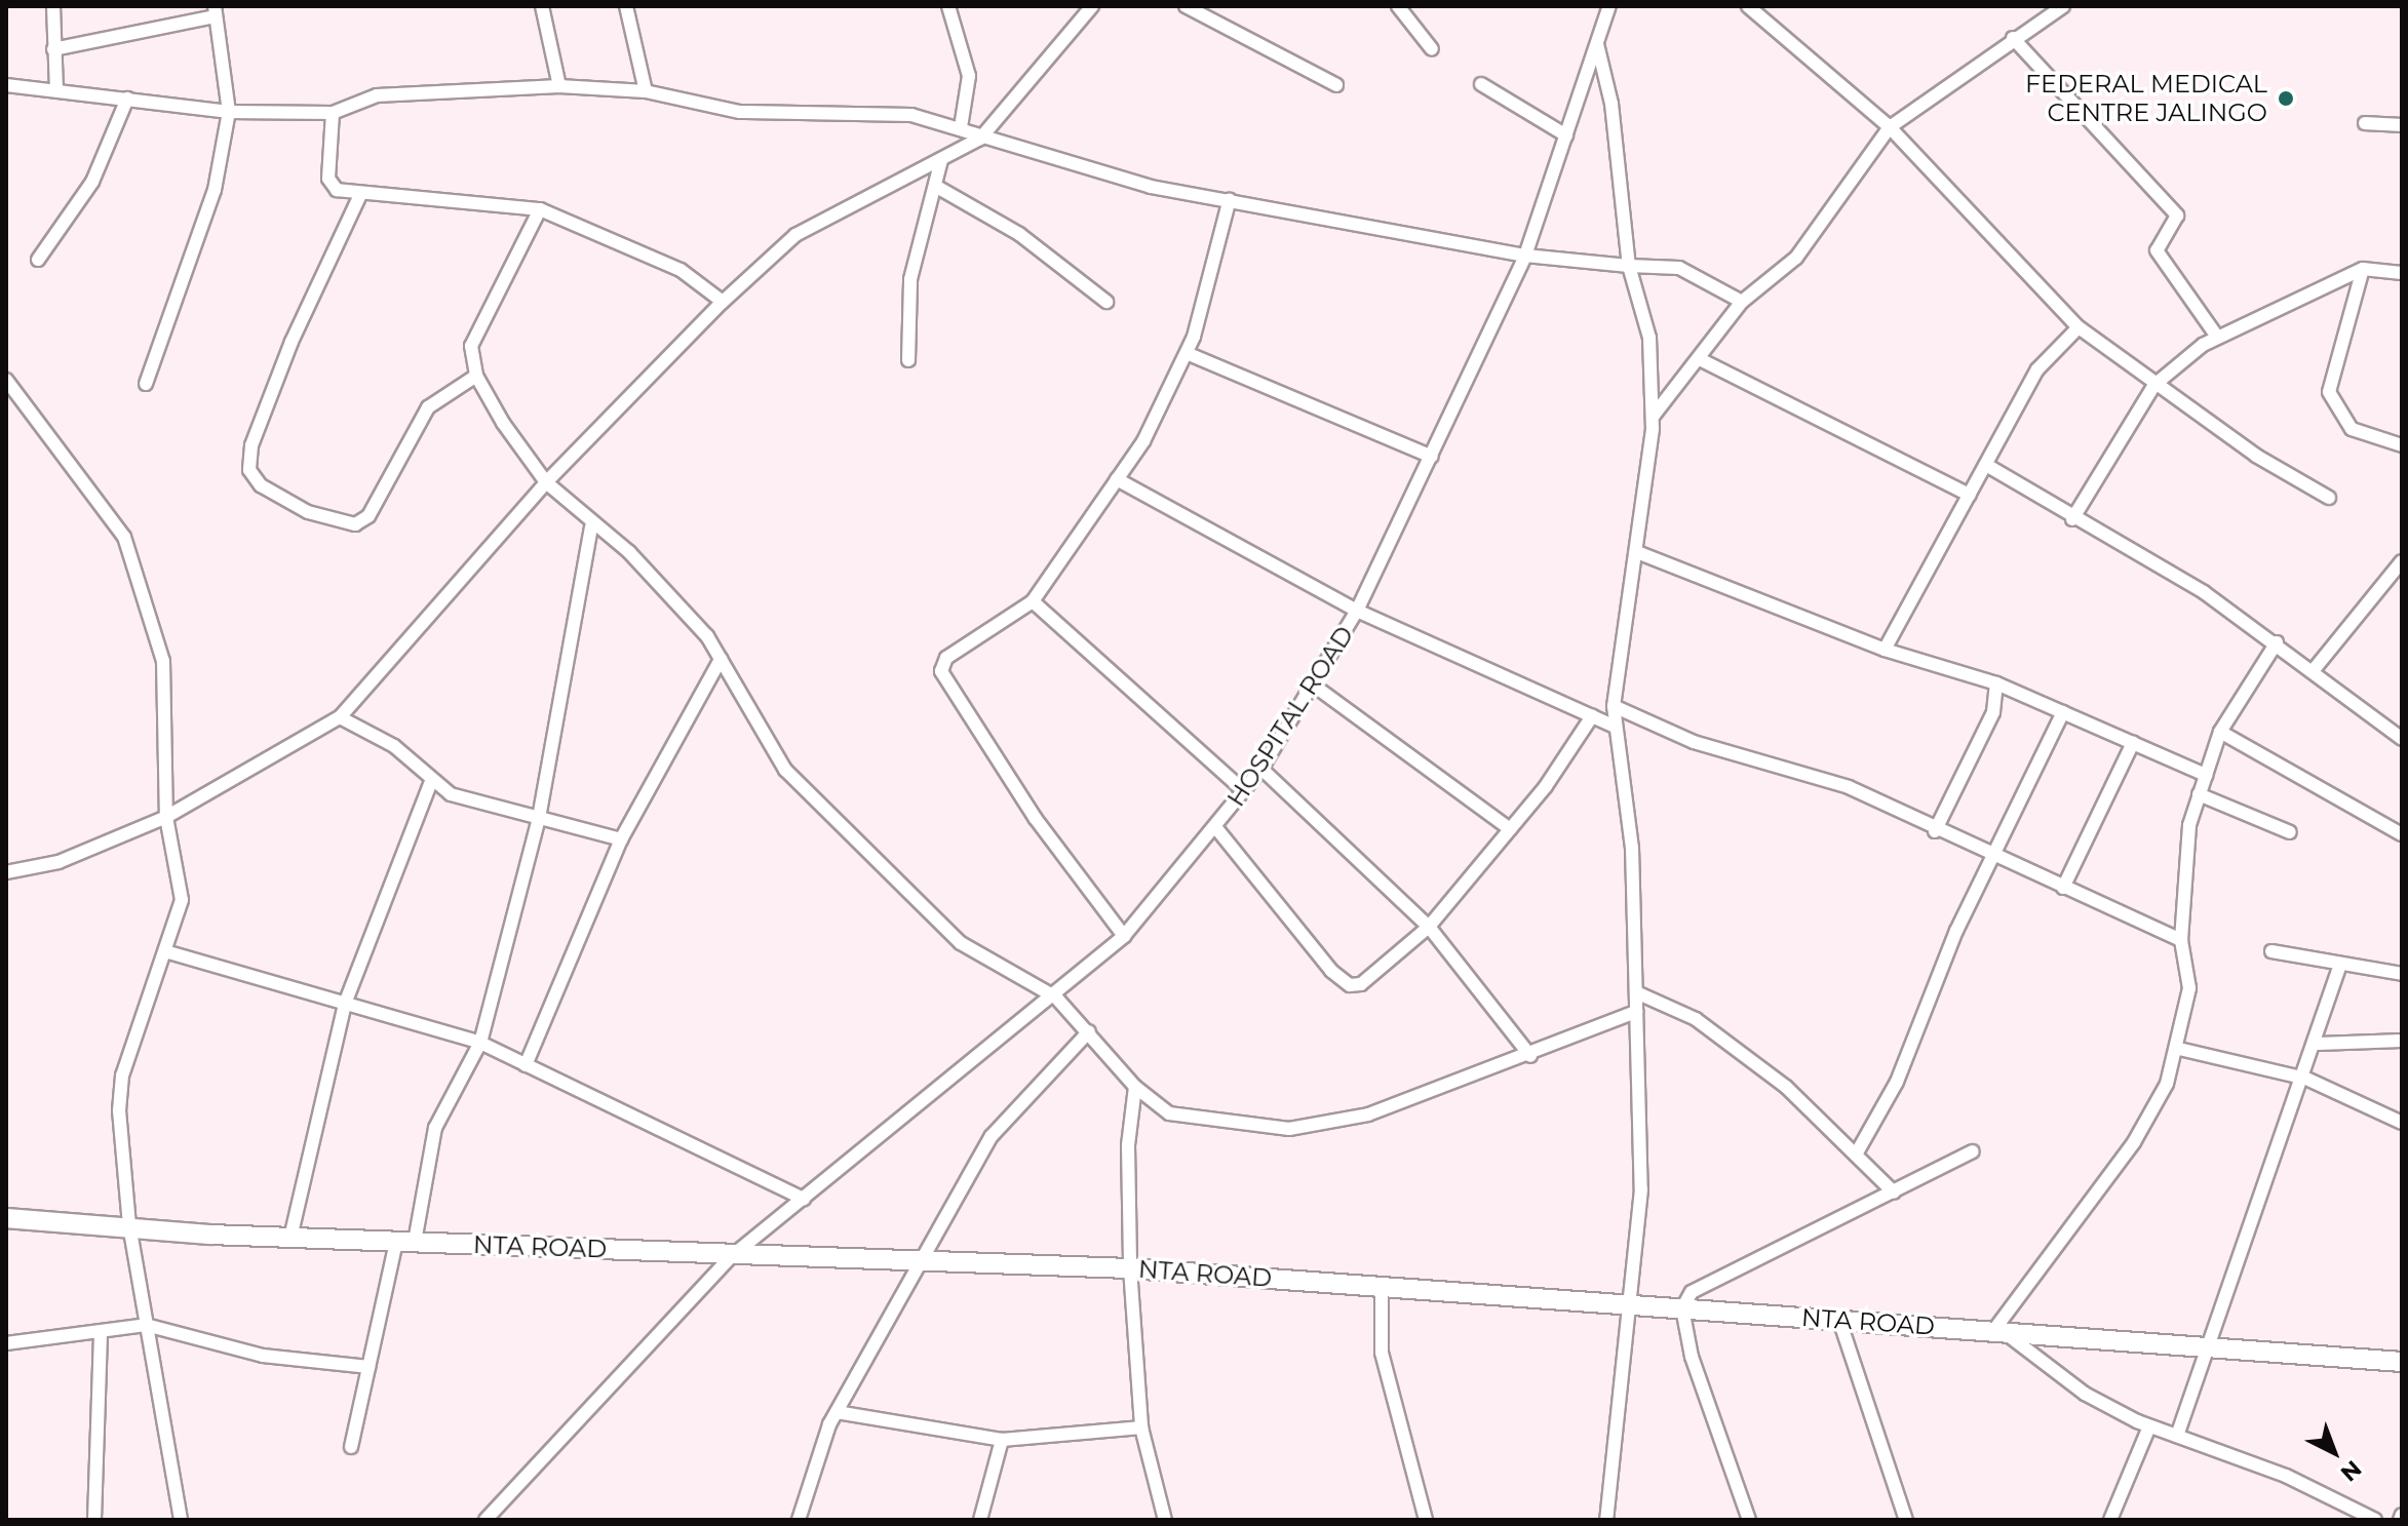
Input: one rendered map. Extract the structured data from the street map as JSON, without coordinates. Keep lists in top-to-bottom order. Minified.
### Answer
{"streets":{"street":["HOSPITAL ROAD","NTA ROAD"]},"crossings":[["HOSPITAL ROAD","NTA ROAD"]],"places":["FEDERAL MEDICAL CENTRE JALINGO"],"north":"bottom right"}
